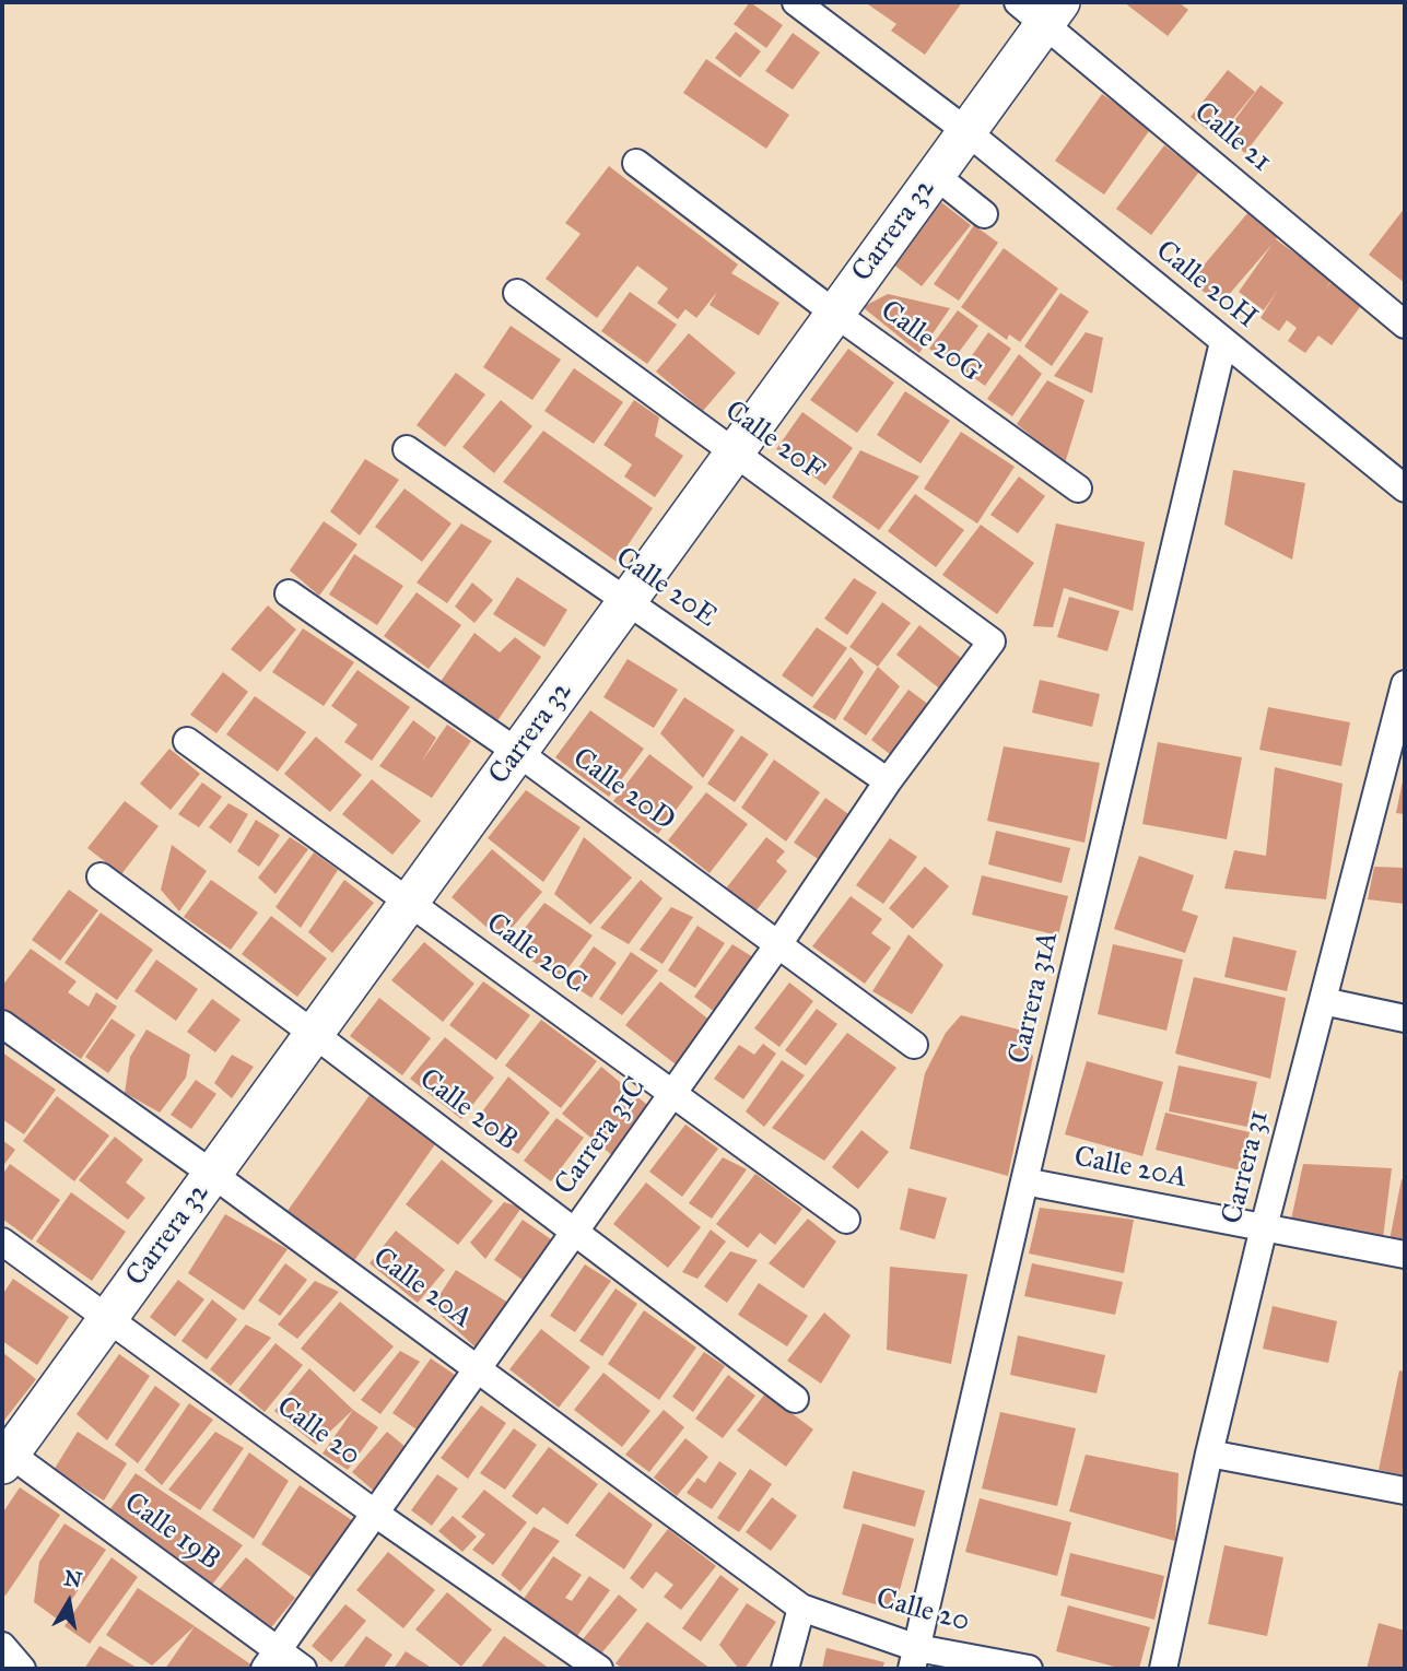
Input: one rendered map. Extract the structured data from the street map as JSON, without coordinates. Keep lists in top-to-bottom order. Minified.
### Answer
{"streets":{"street":["Calle 21","Carrera 32","Calle 20H","Calle 20G","Calle 20F","Calle 20E","Calle 20D","Calle 20C","Carrera 31A","Calle 20B","Carrera 31C","Carrera 31","Calle 20A","Calle 20","Calle 19B"]},"crossings":[["Calle 21","Carrera 32"],["Carrera 32","Calle 20H"],["Carrera 32","Calle 20G"],["Carrera 32","Calle 20F"],["Carrera 32","Calle 20E"],["Carrera 32","Calle 20D"],["Carrera 32","Calle 20C"],["Carrera 32","Calle 20B"],["Carrera 32","Calle 20A"],["Carrera 32","Calle 20"],["Carrera 32","Calle 19B"],["Calle 20H","Carrera 31A"],["Calle 20F","Carrera 31C"],["Calle 20E","Carrera 31C"],["Calle 20D","Carrera 31C"],["Calle 20C","Carrera 31C"],["Carrera 31A","Calle 20A"],["Carrera 31A","Calle 20"],["Calle 20B","Carrera 31C"],["Carrera 31C","Calle 20A"],["Carrera 31C","Calle 20"],["Carrera 31C","Calle 19B"],["Carrera 31","Calle 20A"],["Calle 20A","Calle 20"]],"north":"top"}
